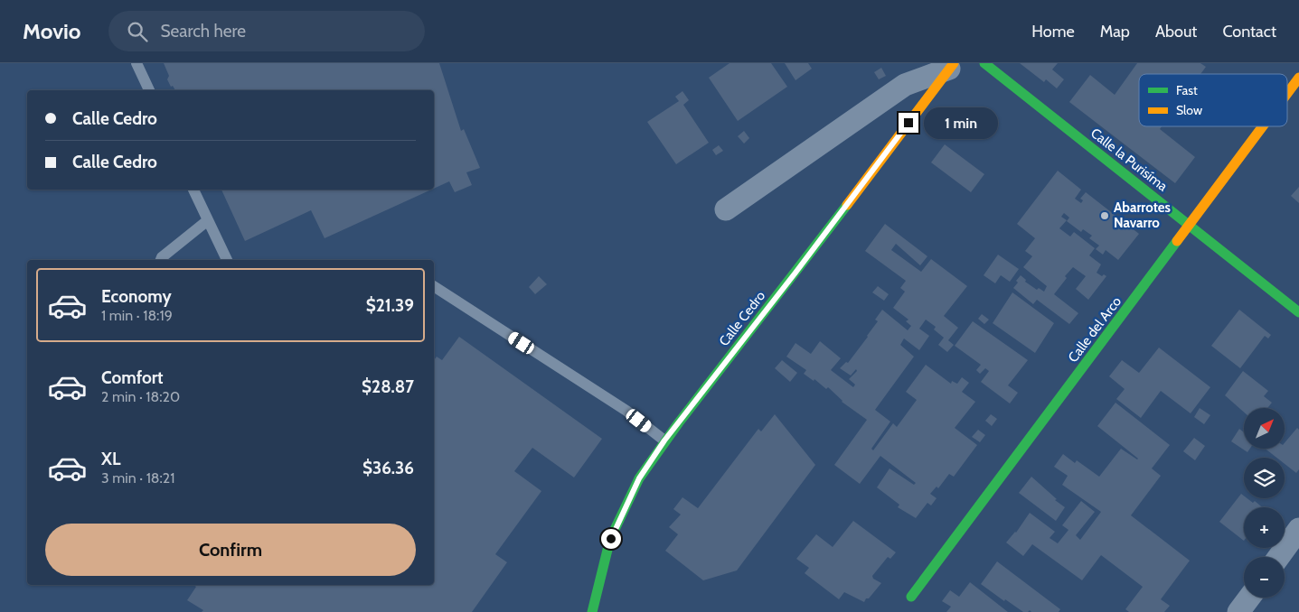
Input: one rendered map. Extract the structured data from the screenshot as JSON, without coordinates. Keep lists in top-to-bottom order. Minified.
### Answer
{"streets":{"street":["Calle la Purisíma","Calle Cedro","Calle del Arco"]},"crossings":[["Calle la Purisíma","Calle del Arco"]],"places":["Abarrotes Navarro"],"legend":["Fast","Slow"],"north":"top right","page":{"header":"Movio","search":"Search here","nav":["Home","Map","About","Contact"],"banner":["Calle Cedro","Calle Cedro"],"bubble":"1 min","list":[{"name":"Economy","note":"1 min · 18:19","value":"$21.39"},{"name":"Comfort","note":"2 min · 18:20","value":"$28.87"},{"name":"XL","note":"3 min · 18:21","value":"$36.36"}],"map_buttons":["+","−"],"buttons":"Confirm"}}
